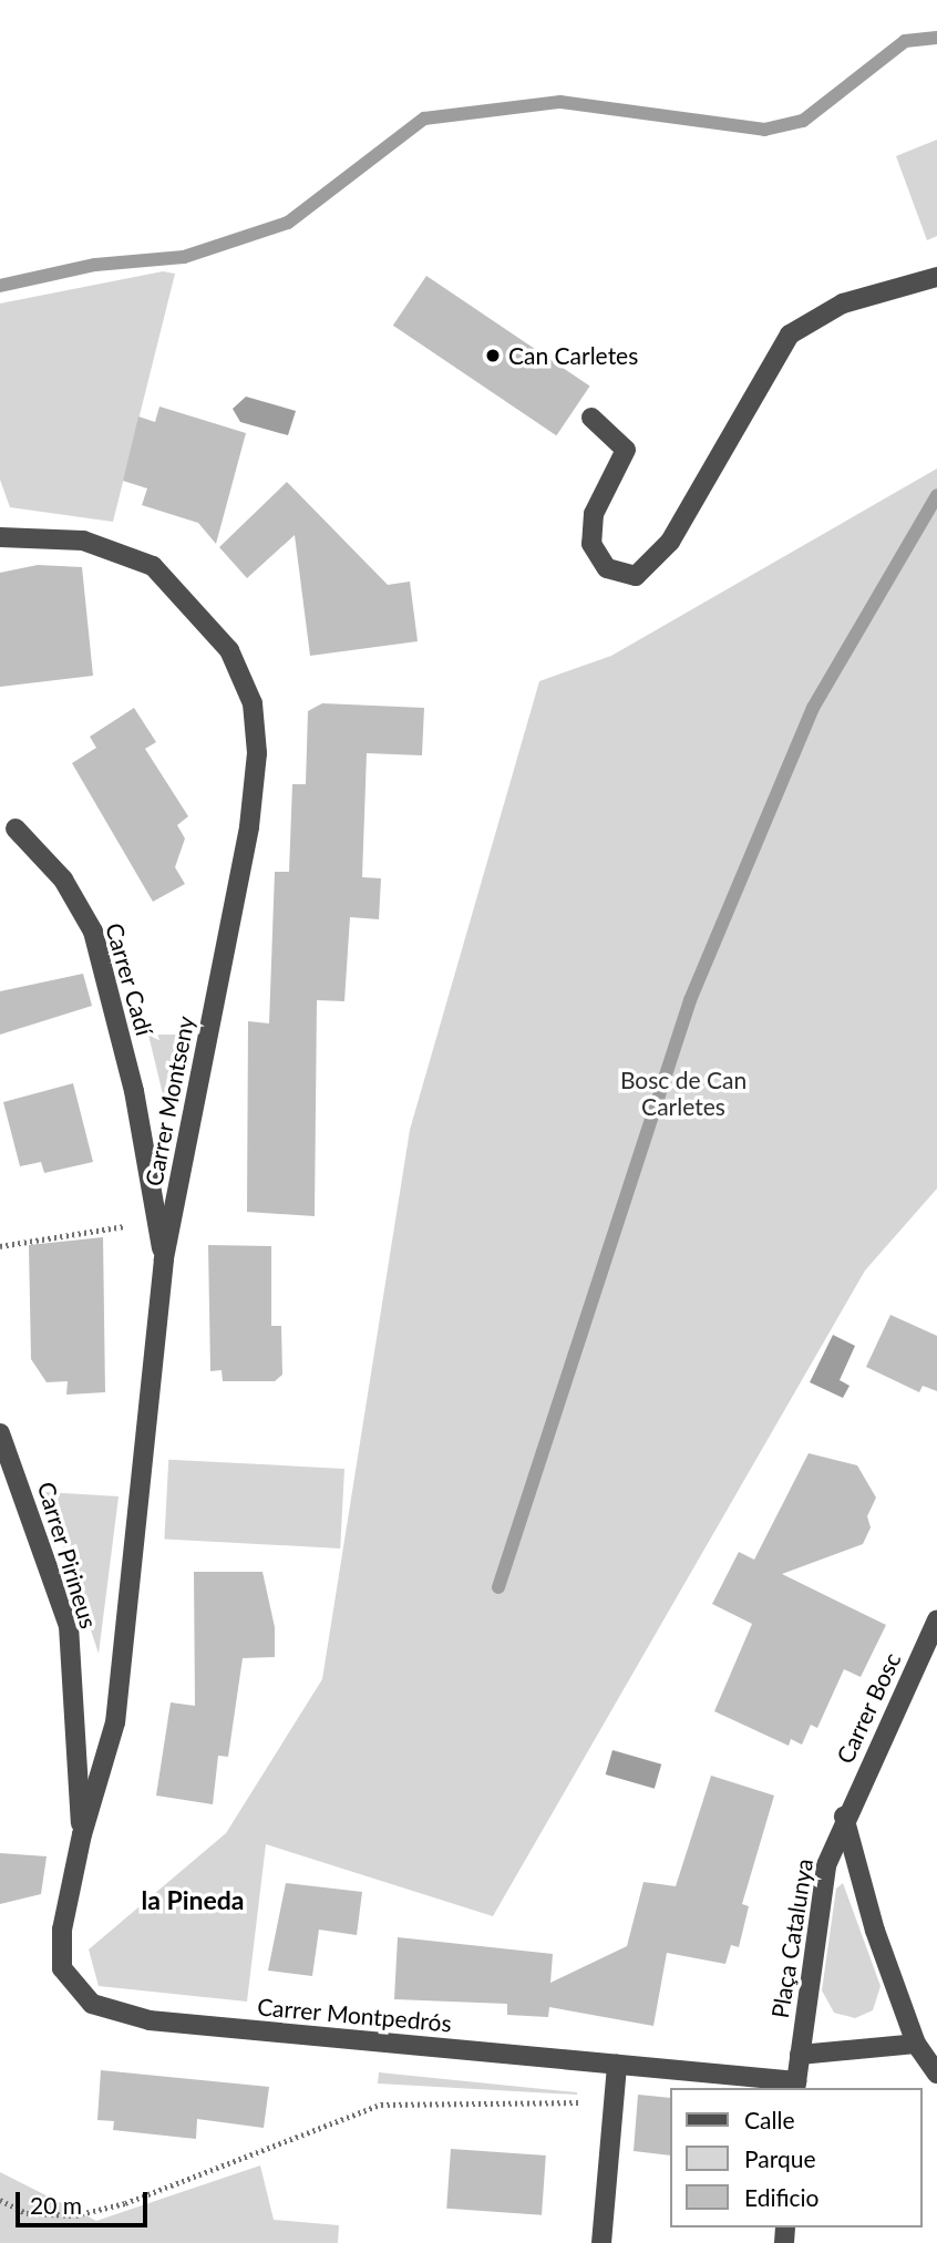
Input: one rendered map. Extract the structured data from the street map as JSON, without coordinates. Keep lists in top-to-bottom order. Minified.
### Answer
{"streets":{"street":["Carrer Cadí","Carrer Montseny","Carrer Pirineus","Carrer Bosc","Plaça Catalunya","Carrer Montpedrós"]},"crossings":[["Carrer Cadí","Carrer Montseny"],["Carrer Montseny","Carrer Pirineus"],["Carrer Montseny","Carrer Montpedrós"],["Carrer Pirineus","Carrer Montpedrós"],["Carrer Bosc","Plaça Catalunya"],["Plaça Catalunya","Carrer Montpedrós"]],"districts":["la Pineda"],"parks":["Bosc de Can Carletes"],"places":["Can Carletes"],"legend":["Calle","Parque","Edificio"],"scale_bar":"20 m"}
